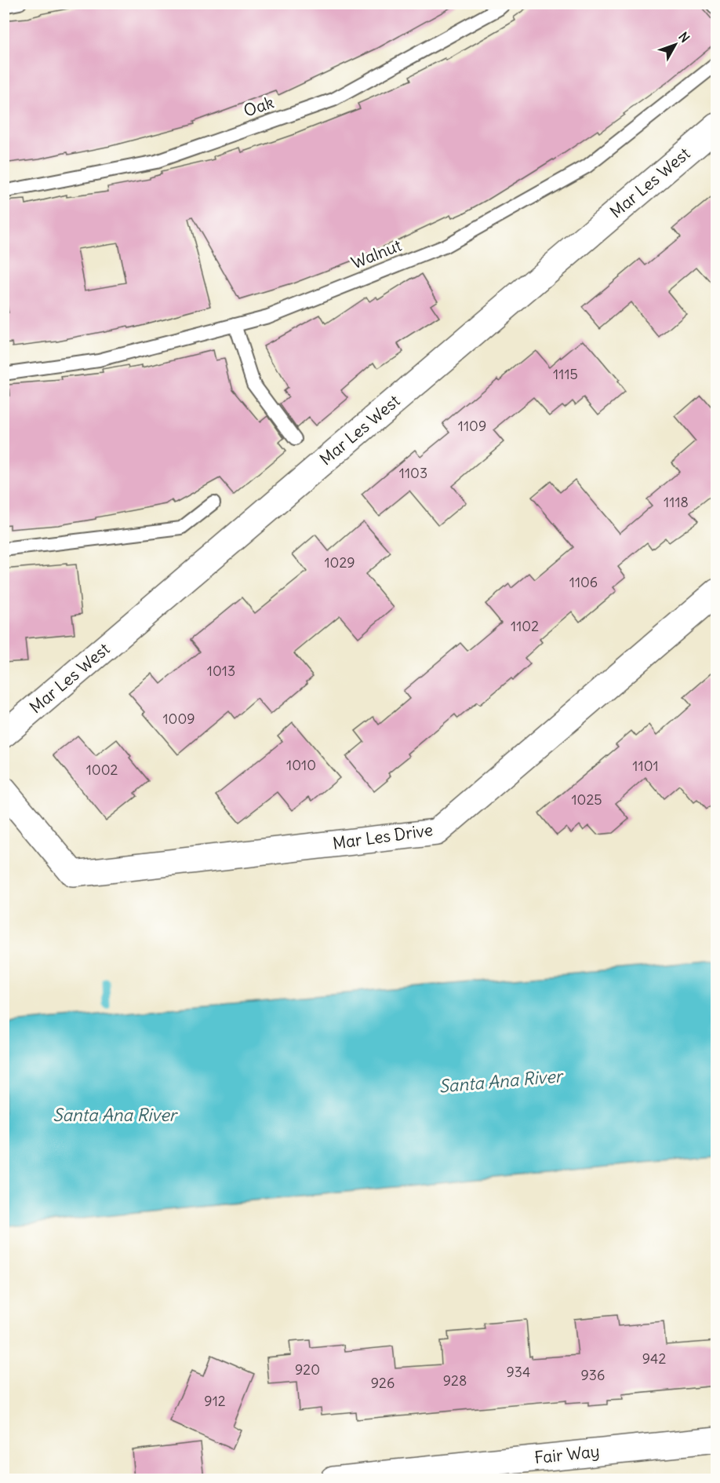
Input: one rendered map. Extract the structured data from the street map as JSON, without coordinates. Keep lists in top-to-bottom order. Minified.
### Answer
{"streets":{"street":["Mar Les West","Mar Les Drive","Fair Way"],"lane":["Oak","Walnut"]},"water":["Santa Ana River"],"house_numbers":["1115","1109","1103","1118","1029","1106","1102","1013","1009","1010","1101","1002","1025","942","920","934","936","928","926","912"],"north":"top right"}
